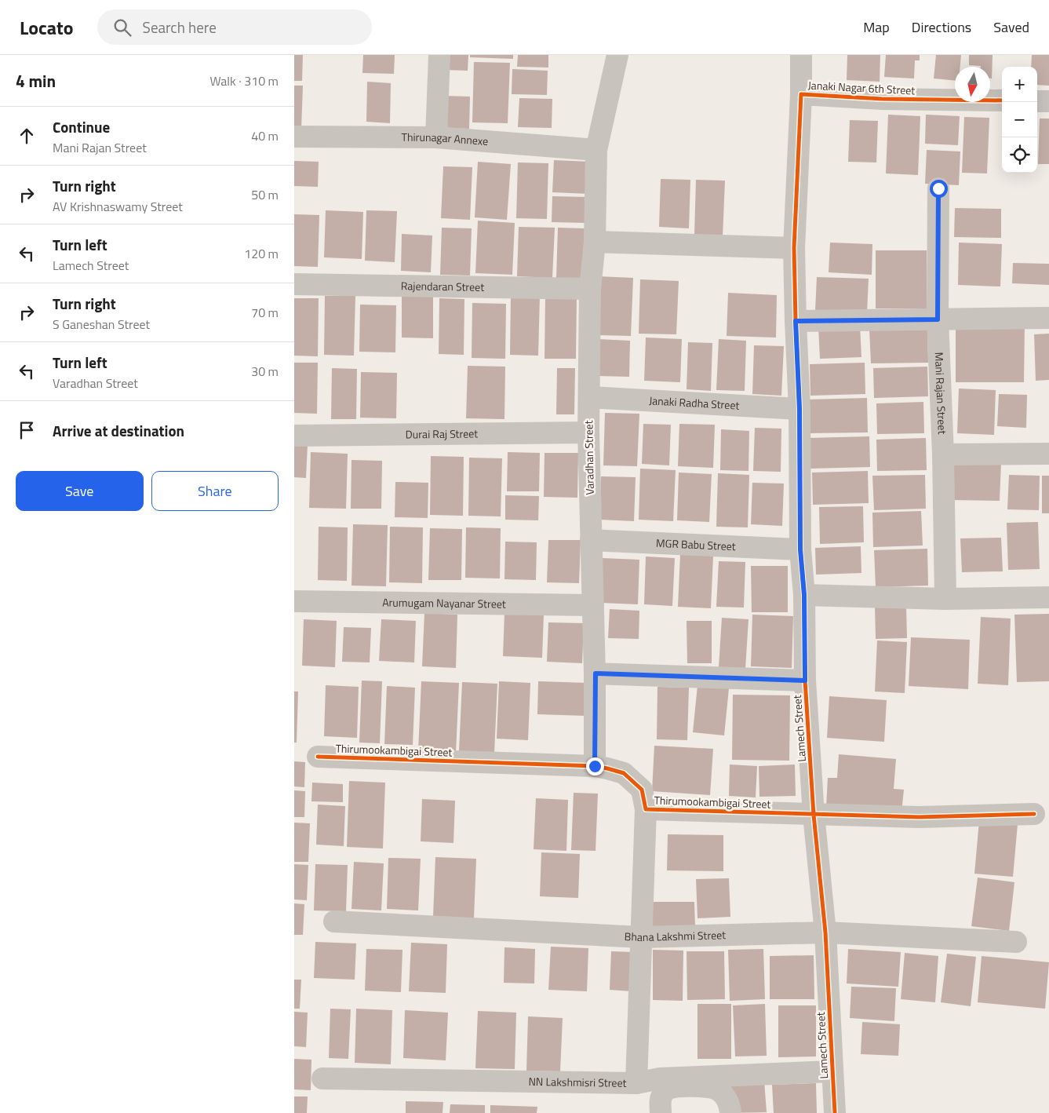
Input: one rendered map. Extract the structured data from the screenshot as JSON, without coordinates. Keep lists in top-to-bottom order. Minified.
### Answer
{"streets":{"street":["Janaki Nagar 6th Street","Thirunagar Annexe","Rajendaran Street","Mani Rajan Street","Janaki Radha Street","Durai Raj Street","Varadhan Street","MGR Babu Street","Arumugam Nayanar Street","Lamech Street","Thirumookambigai Street","Bhana Lakshmi Street","NN Lakshmisri Street"]},"crossings":[["Janaki Nagar 6th Street","Lamech Street"],["Thirunagar Annexe","Varadhan Street"],["Rajendaran Street","Varadhan Street"],["Janaki Radha Street","Varadhan Street"],["Janaki Radha Street","Lamech Street"],["Durai Raj Street","Varadhan Street"],["Varadhan Street","MGR Babu Street"],["Varadhan Street","Arumugam Nayanar Street"],["Varadhan Street","Thirumookambigai Street"],["MGR Babu Street","Lamech Street"],["Lamech Street","Thirumookambigai Street"],["Lamech Street","Bhana Lakshmi Street"],["Lamech Street","NN Lakshmisri Street"]],"north":"bottom","page":{"header":"Locato","search":"Search here","nav":["Map","Directions","Saved"],"heading":["4 min","Walk · 310 m"],"map_buttons":["+","−"],"list":[["Continue","Mani Rajan Street","40 m"],["Turn right","AV Krishnaswamy Street","50 m"],["Turn left","Lamech Street","120 m"],["Turn right","S Ganeshan Street","70 m"],["Turn left","Varadhan Street","30 m"],"Arrive at destination"],"buttons":["Save","Share"]}}
